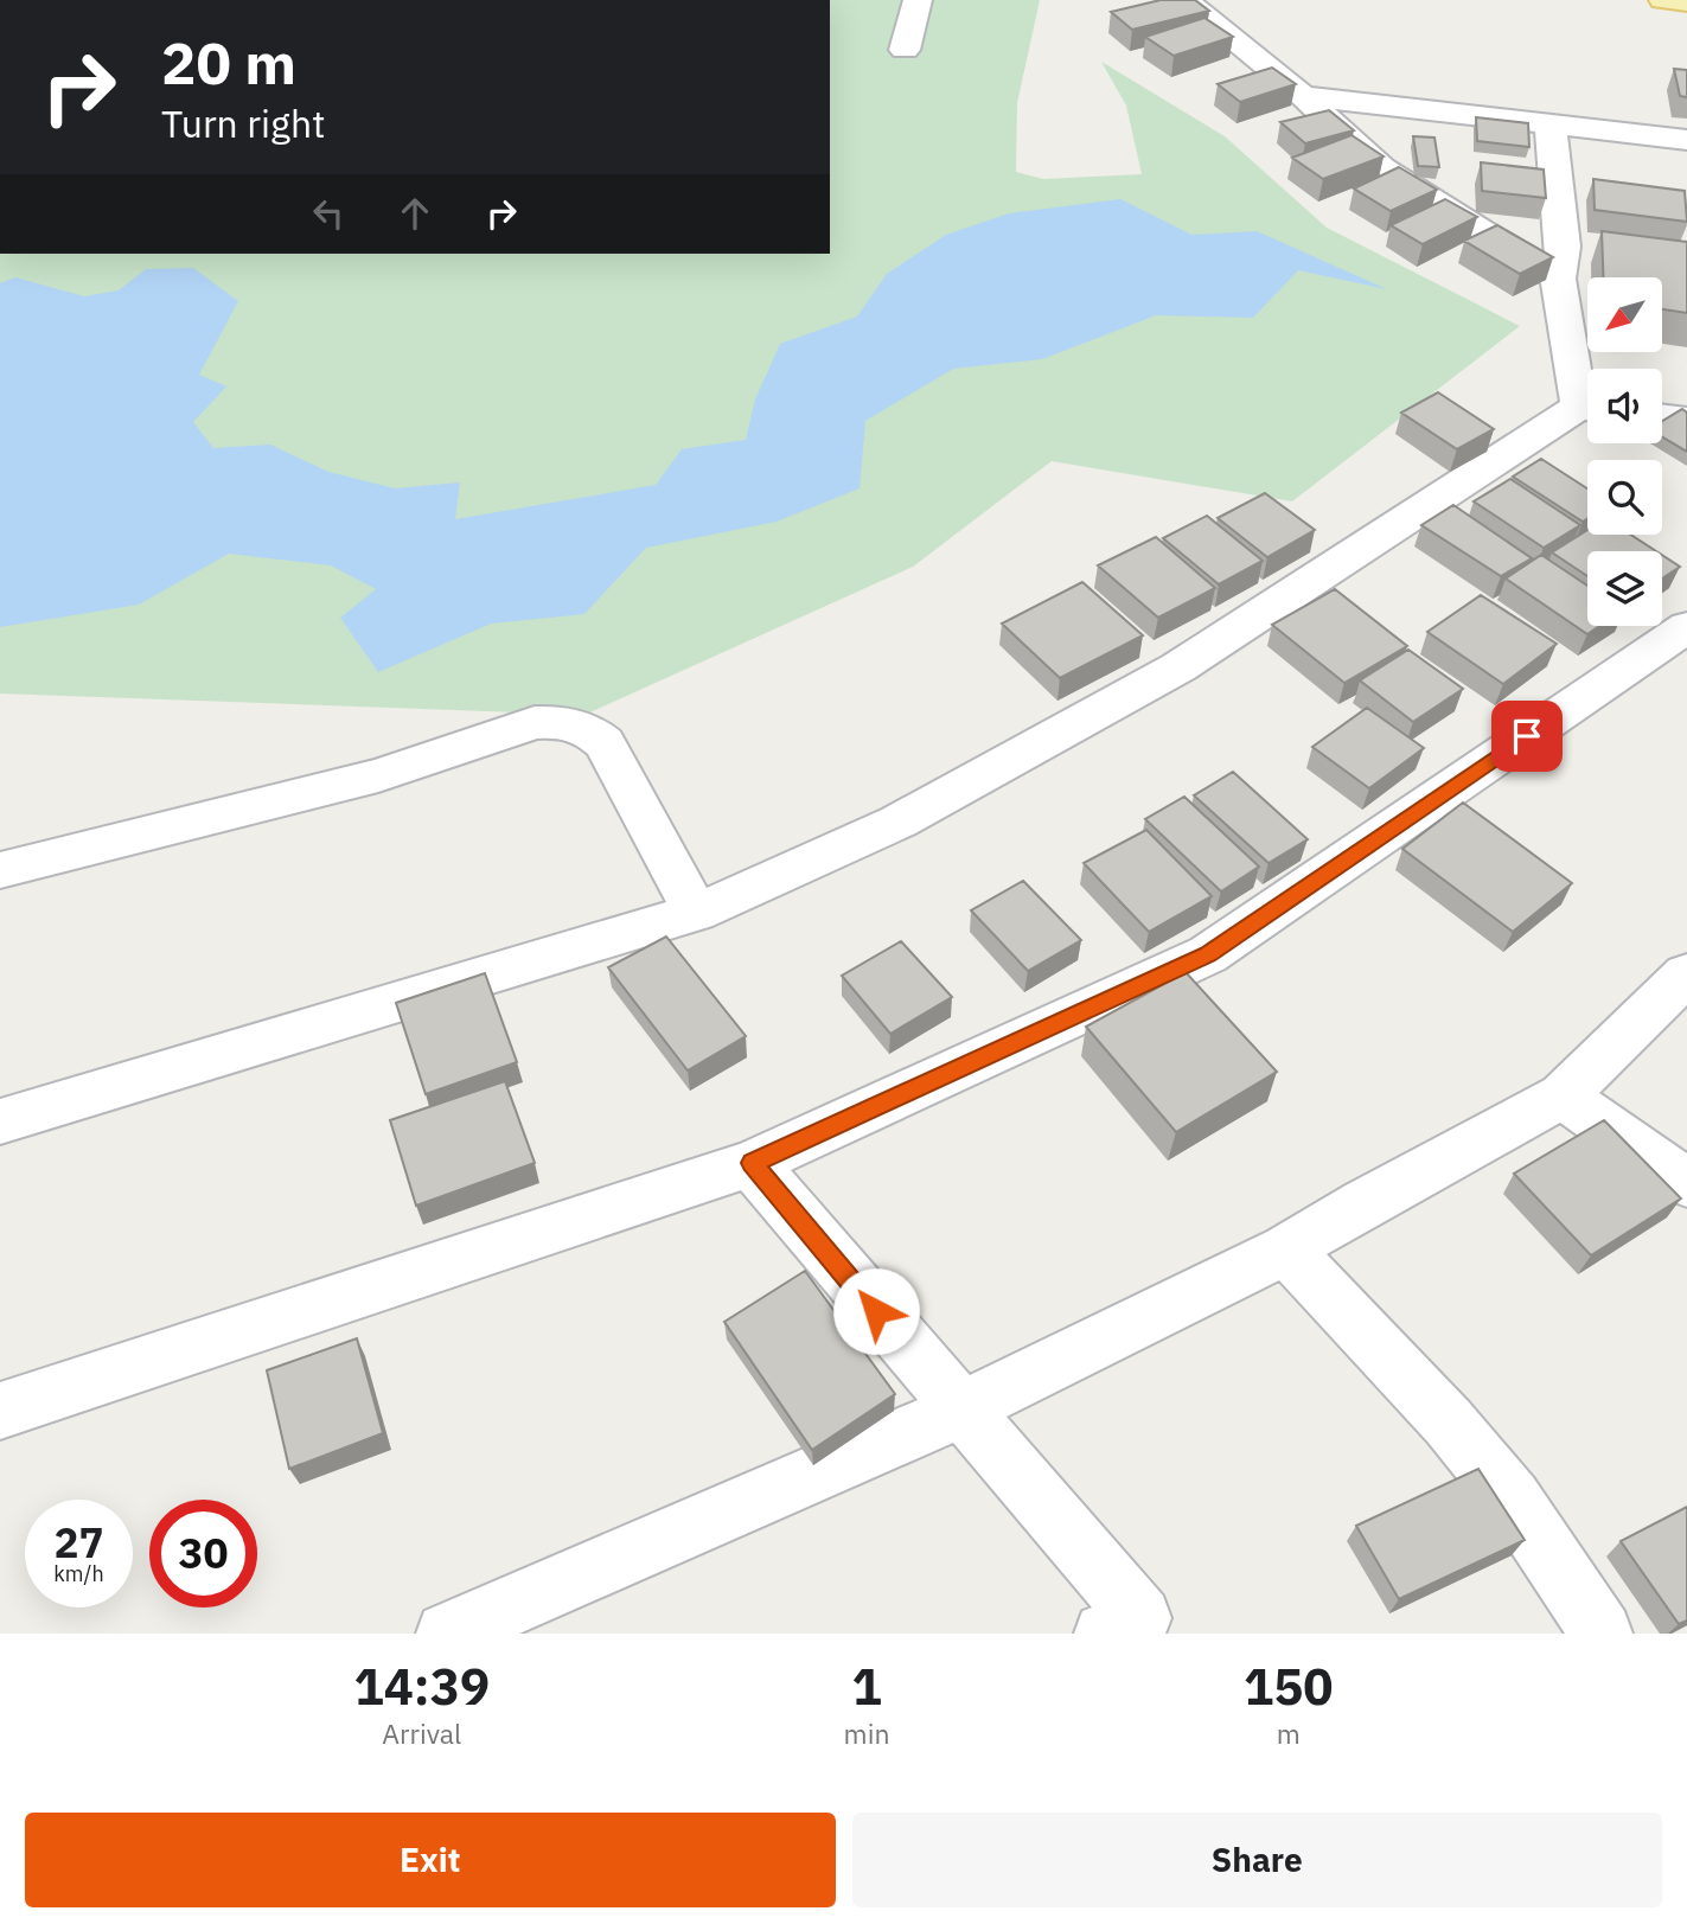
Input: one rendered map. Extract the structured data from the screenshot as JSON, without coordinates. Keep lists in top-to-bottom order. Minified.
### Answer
{"north":"bottom left","page":{"turn":["20 m","Turn right"],"speed":"27 km/h","limit":"30","eta":["14:39","Arrival","1","min","150","m"],"buttons":["Exit","Share"]}}
